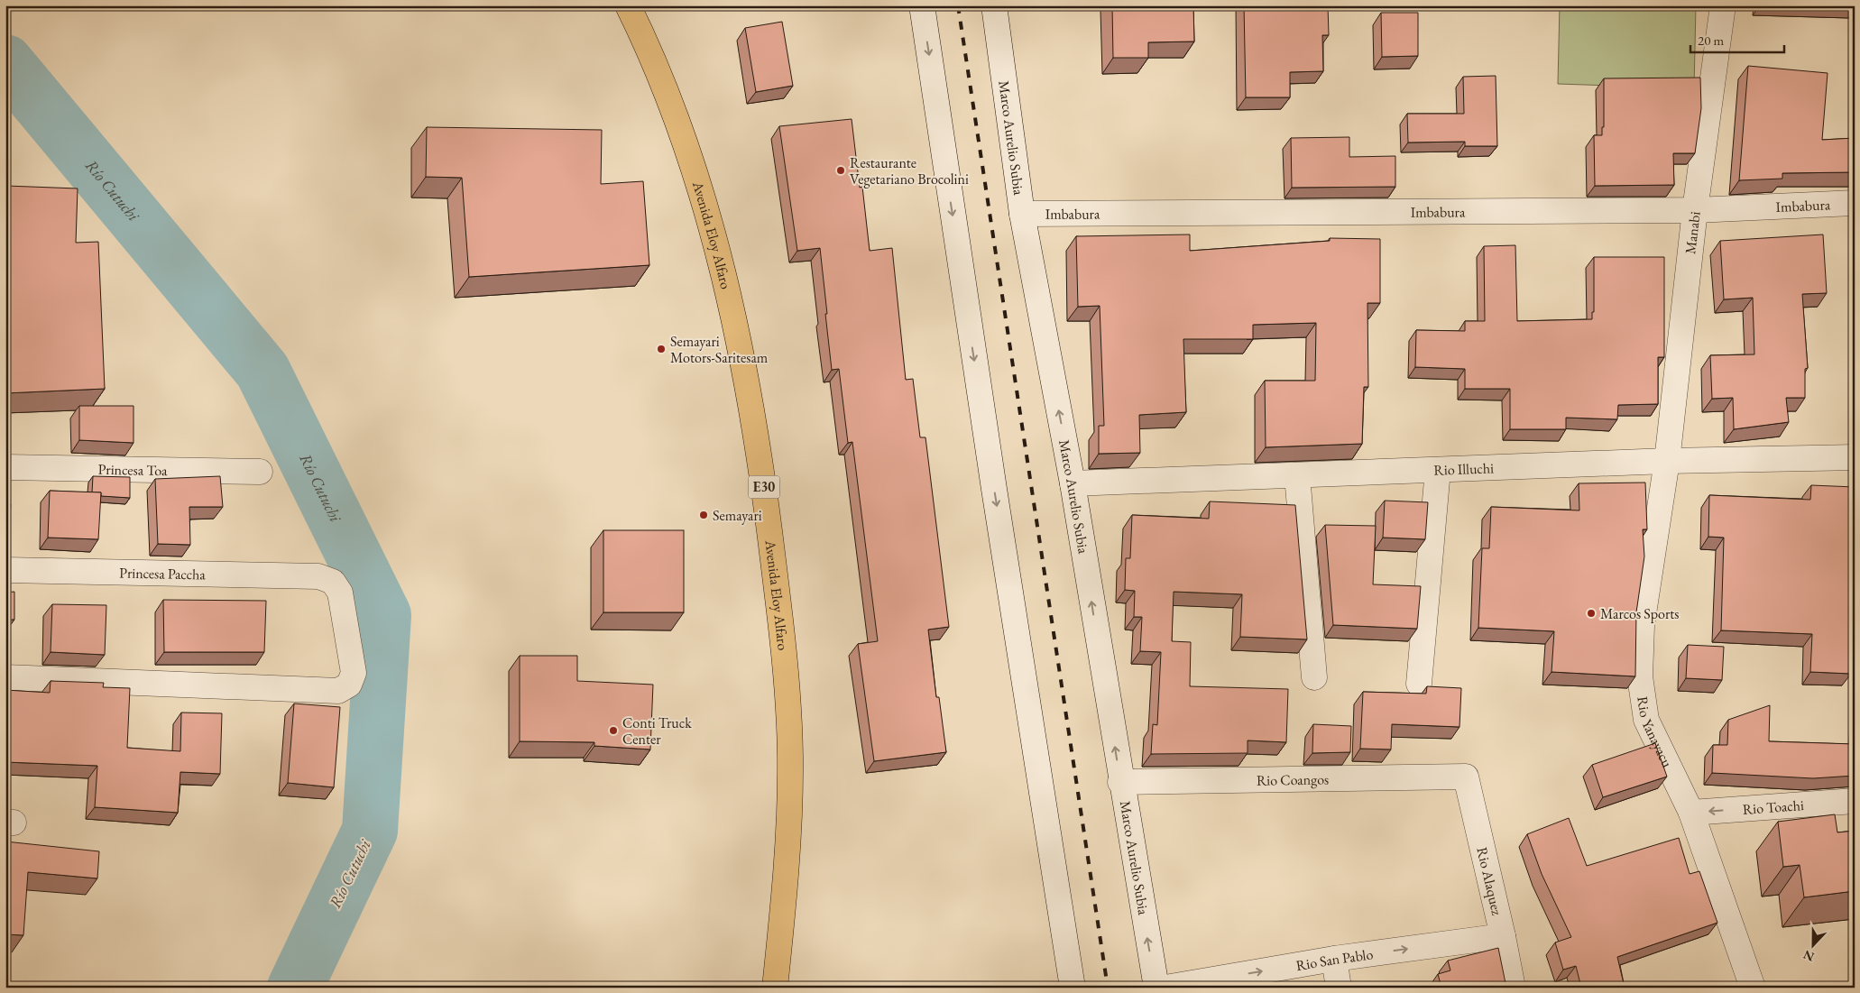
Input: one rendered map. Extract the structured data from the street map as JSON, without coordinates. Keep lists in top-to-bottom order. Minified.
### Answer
{"streets":{"main road":["Avenida Eloy Alfaro","E30"],"street":["Marco Aurelio Subia","Imbabura","Manabi","Princesa Toa","Rio Illuchi","Princesa Paccha","Rio Yanayacu","Rio Coangos","Rio Toachi","Rio Alaquez","Rio San Pablo"]},"crossings":[["Marco Aurelio Subia","Imbabura"],["Marco Aurelio Subia","Rio Illuchi"],["Marco Aurelio Subia","Rio Coangos"],["Imbabura","Manabi"],["Manabi","Rio Illuchi"],["Manabi","Rio Yanayacu"],["Rio Illuchi","Rio Yanayacu"],["Rio Yanayacu","Rio Toachi"],["Rio Coangos","Rio Alaquez"],["Rio Alaquez","Rio San Pablo"]],"one_way":["Rio Toachi","Rio San Pablo"],"water":["Río Cutuchi"],"places":["Restaurante Vegetariano Brocolini","Semayari Motors-Saritesam","Semayari","Marcos Sports","Conti Truck Center"],"scale_bar":"20 m","north":"bottom"}
